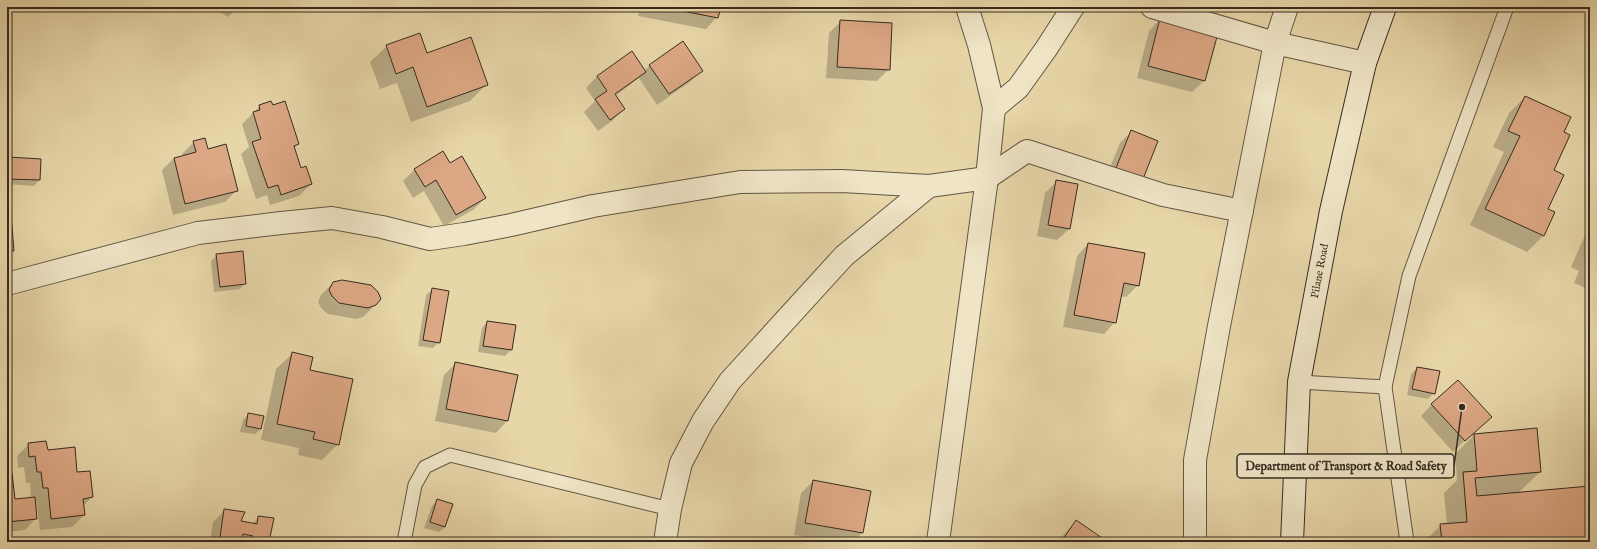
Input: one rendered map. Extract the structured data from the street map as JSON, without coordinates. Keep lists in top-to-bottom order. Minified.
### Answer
{"streets":{"street":["Pilane Road"]},"places":["Department of Transport & Road Safety"]}
